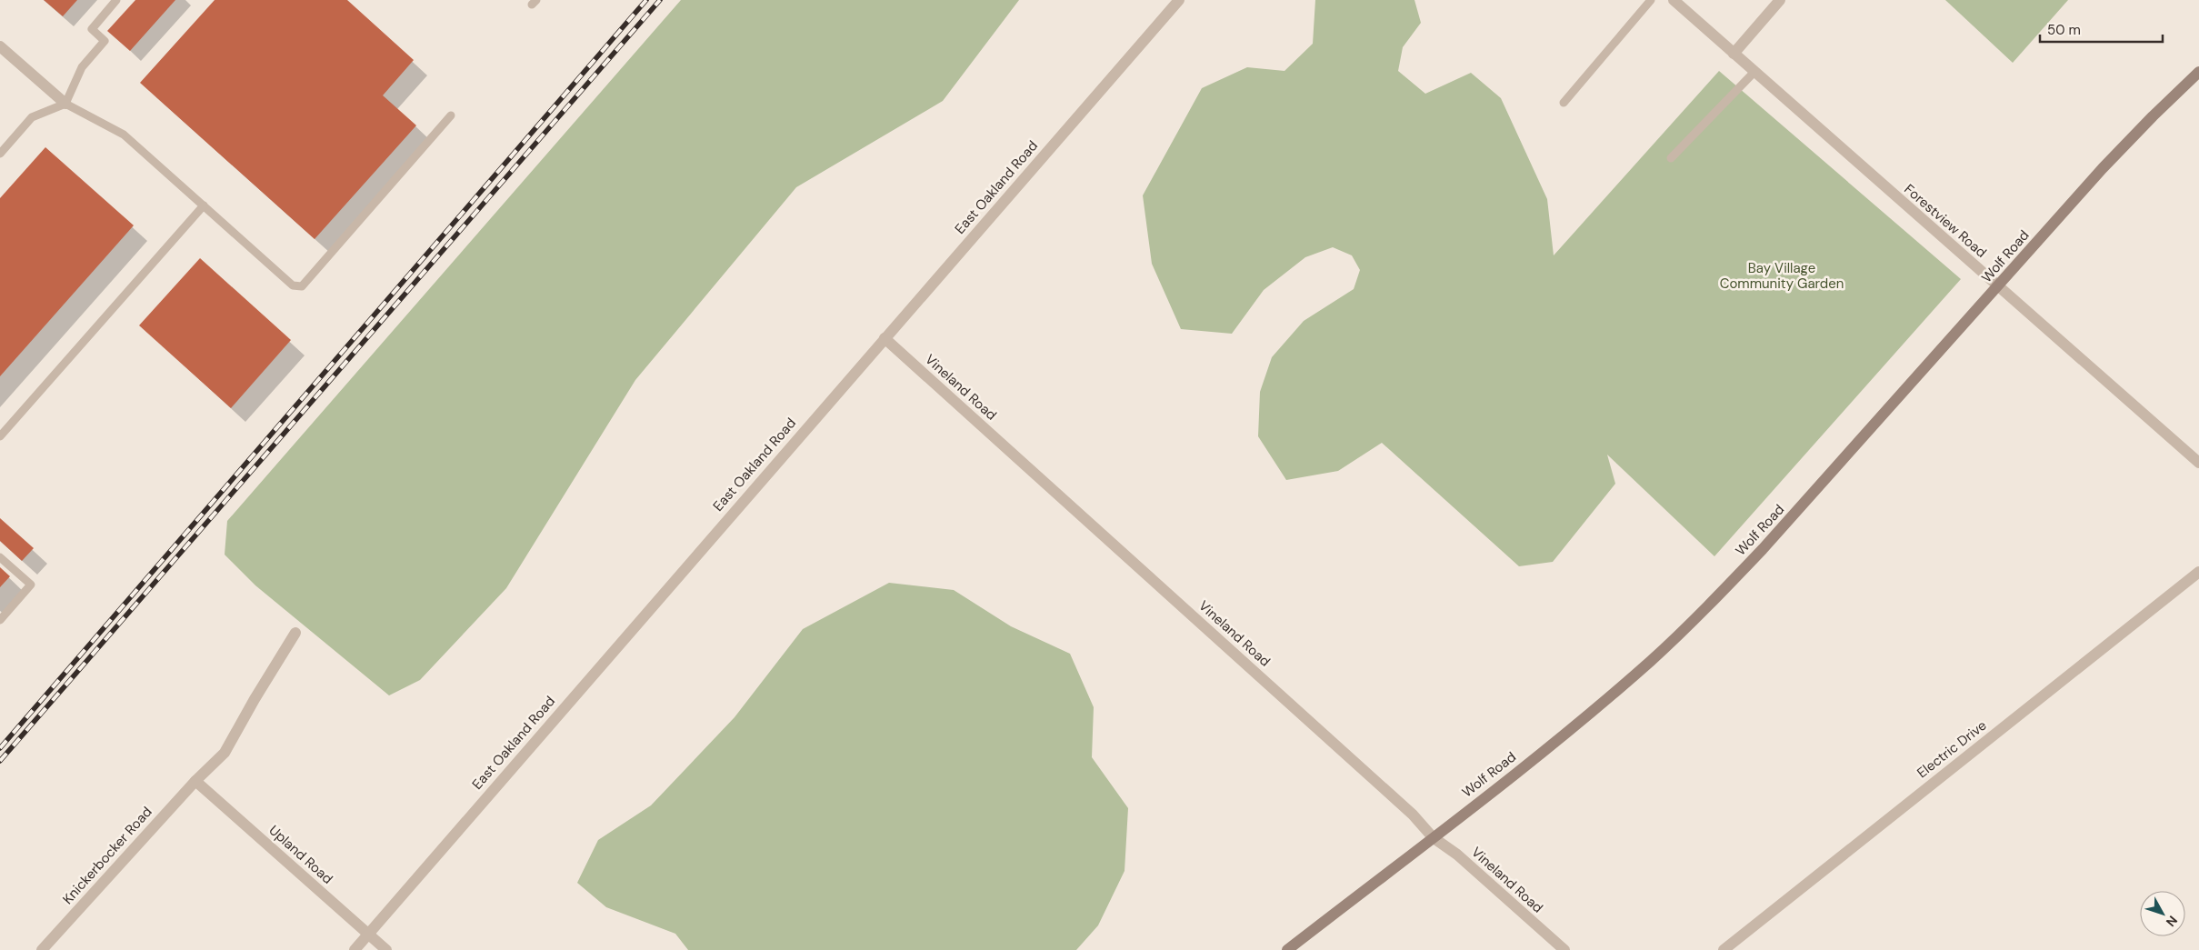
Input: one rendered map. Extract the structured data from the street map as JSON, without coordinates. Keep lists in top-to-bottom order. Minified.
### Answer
{"streets":{"street":["East Oakland Road","Forestview Road","Wolf Road","Vineland Road","Electric Drive","Upland Road","Knickerbocker Road"]},"crossings":[["East Oakland Road","Vineland Road"],["East Oakland Road","Upland Road"],["Forestview Road","Wolf Road"],["Wolf Road","Vineland Road"],["Upland Road","Knickerbocker Road"]],"parks":["Bay Village Community Garden"],"scale_bar":"50 m","north":"bottom right"}
